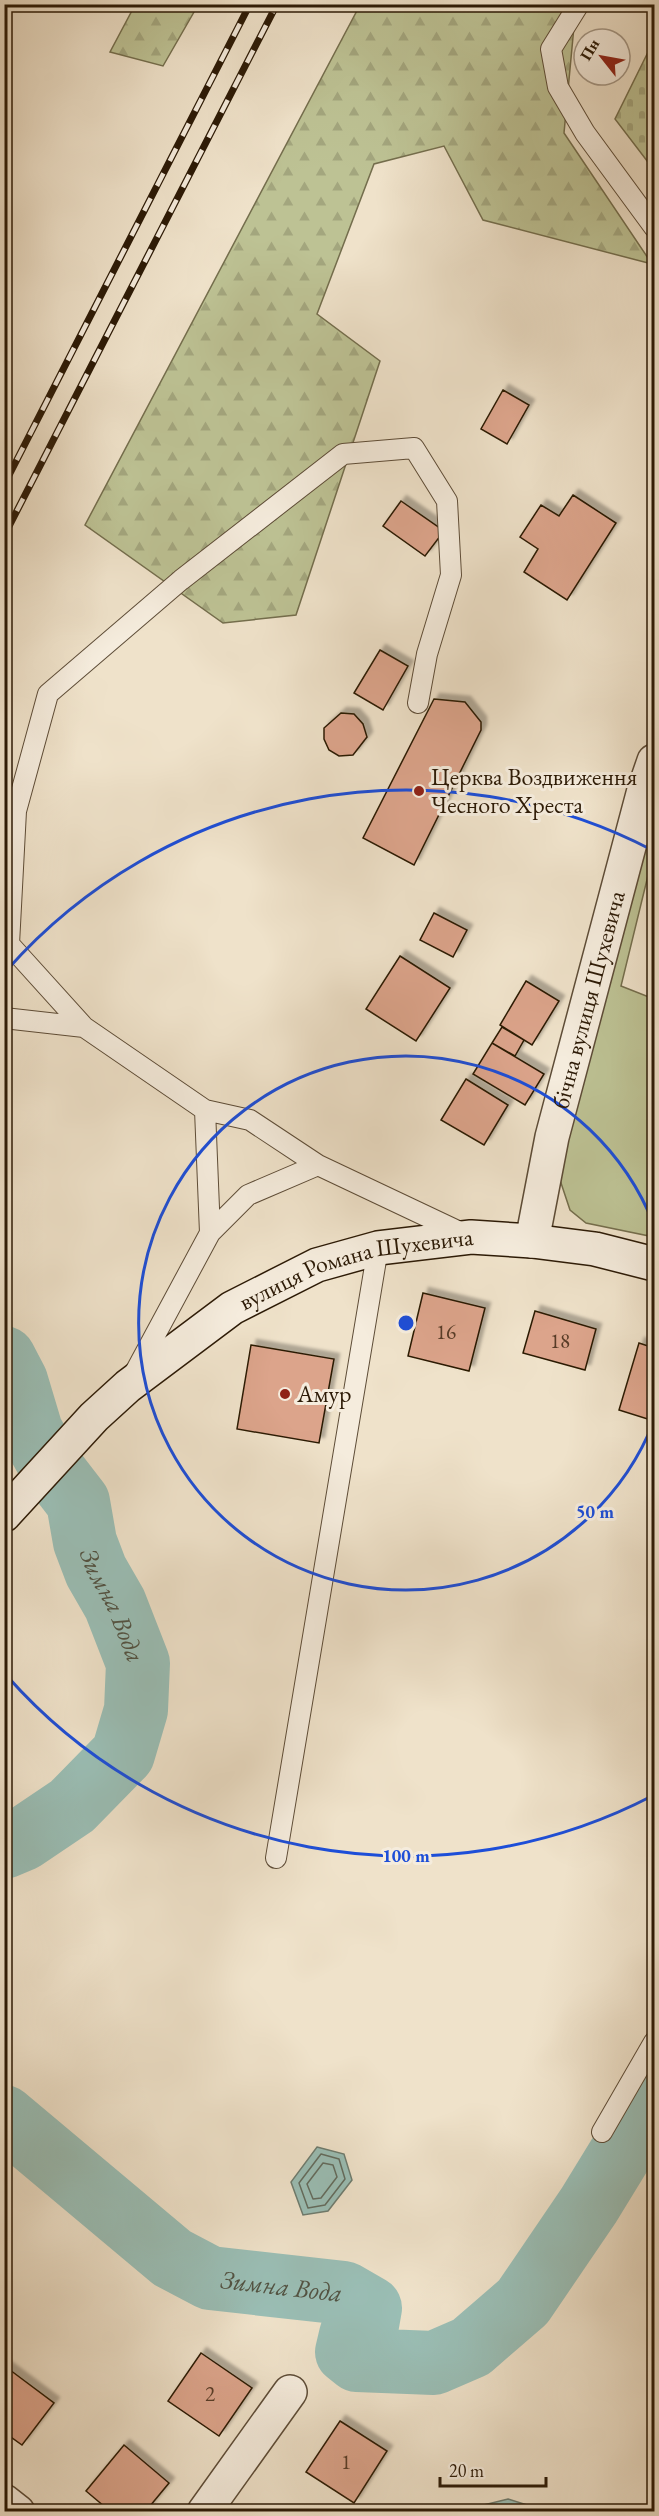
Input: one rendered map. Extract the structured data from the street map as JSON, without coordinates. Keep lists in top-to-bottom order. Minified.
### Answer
{"streets":{"main road":["бічна вулиця Шухевича","вулиця Романа Шухевича"]},"crossings":[["бічна вулиця Шухевича","вулиця Романа Шухевича"]],"water":["Зимна Вода"],"places":["Церква Воздвиження Чесного Хреста","Амур"],"house_numbers":["16","18","2","1"],"scale_bar":"20 m","north":"top left","rings":["50 m","100 m"]}
